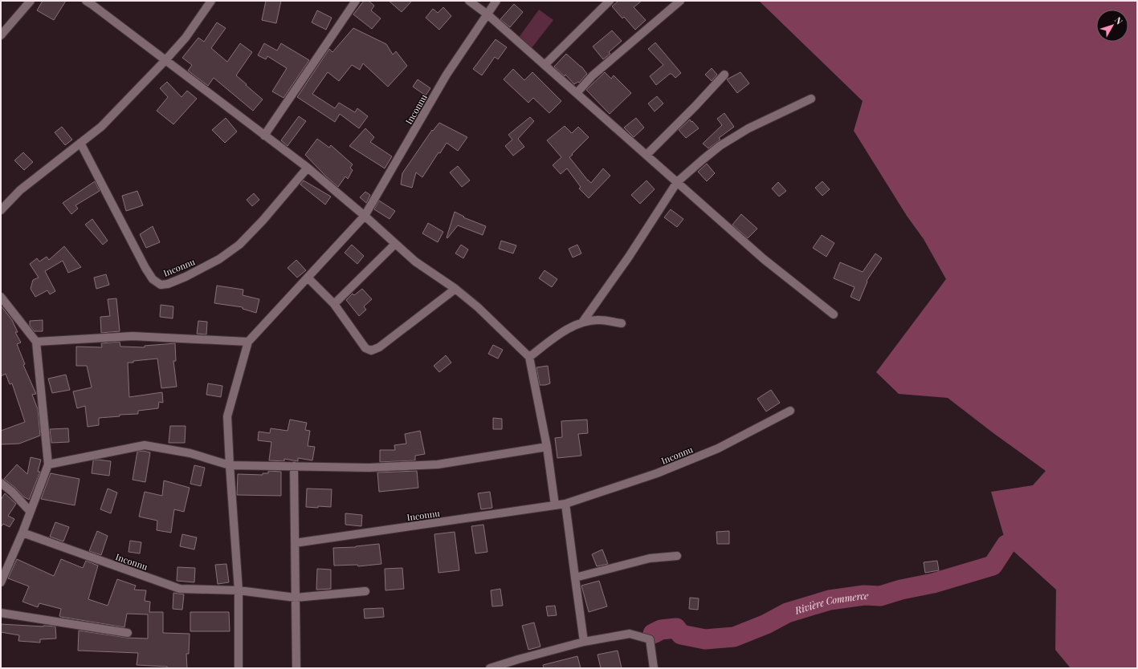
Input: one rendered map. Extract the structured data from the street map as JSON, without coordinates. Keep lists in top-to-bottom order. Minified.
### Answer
{"streets":{"street":["Inconnu"]},"water":["Rivière Commerce"],"north":"top right"}
